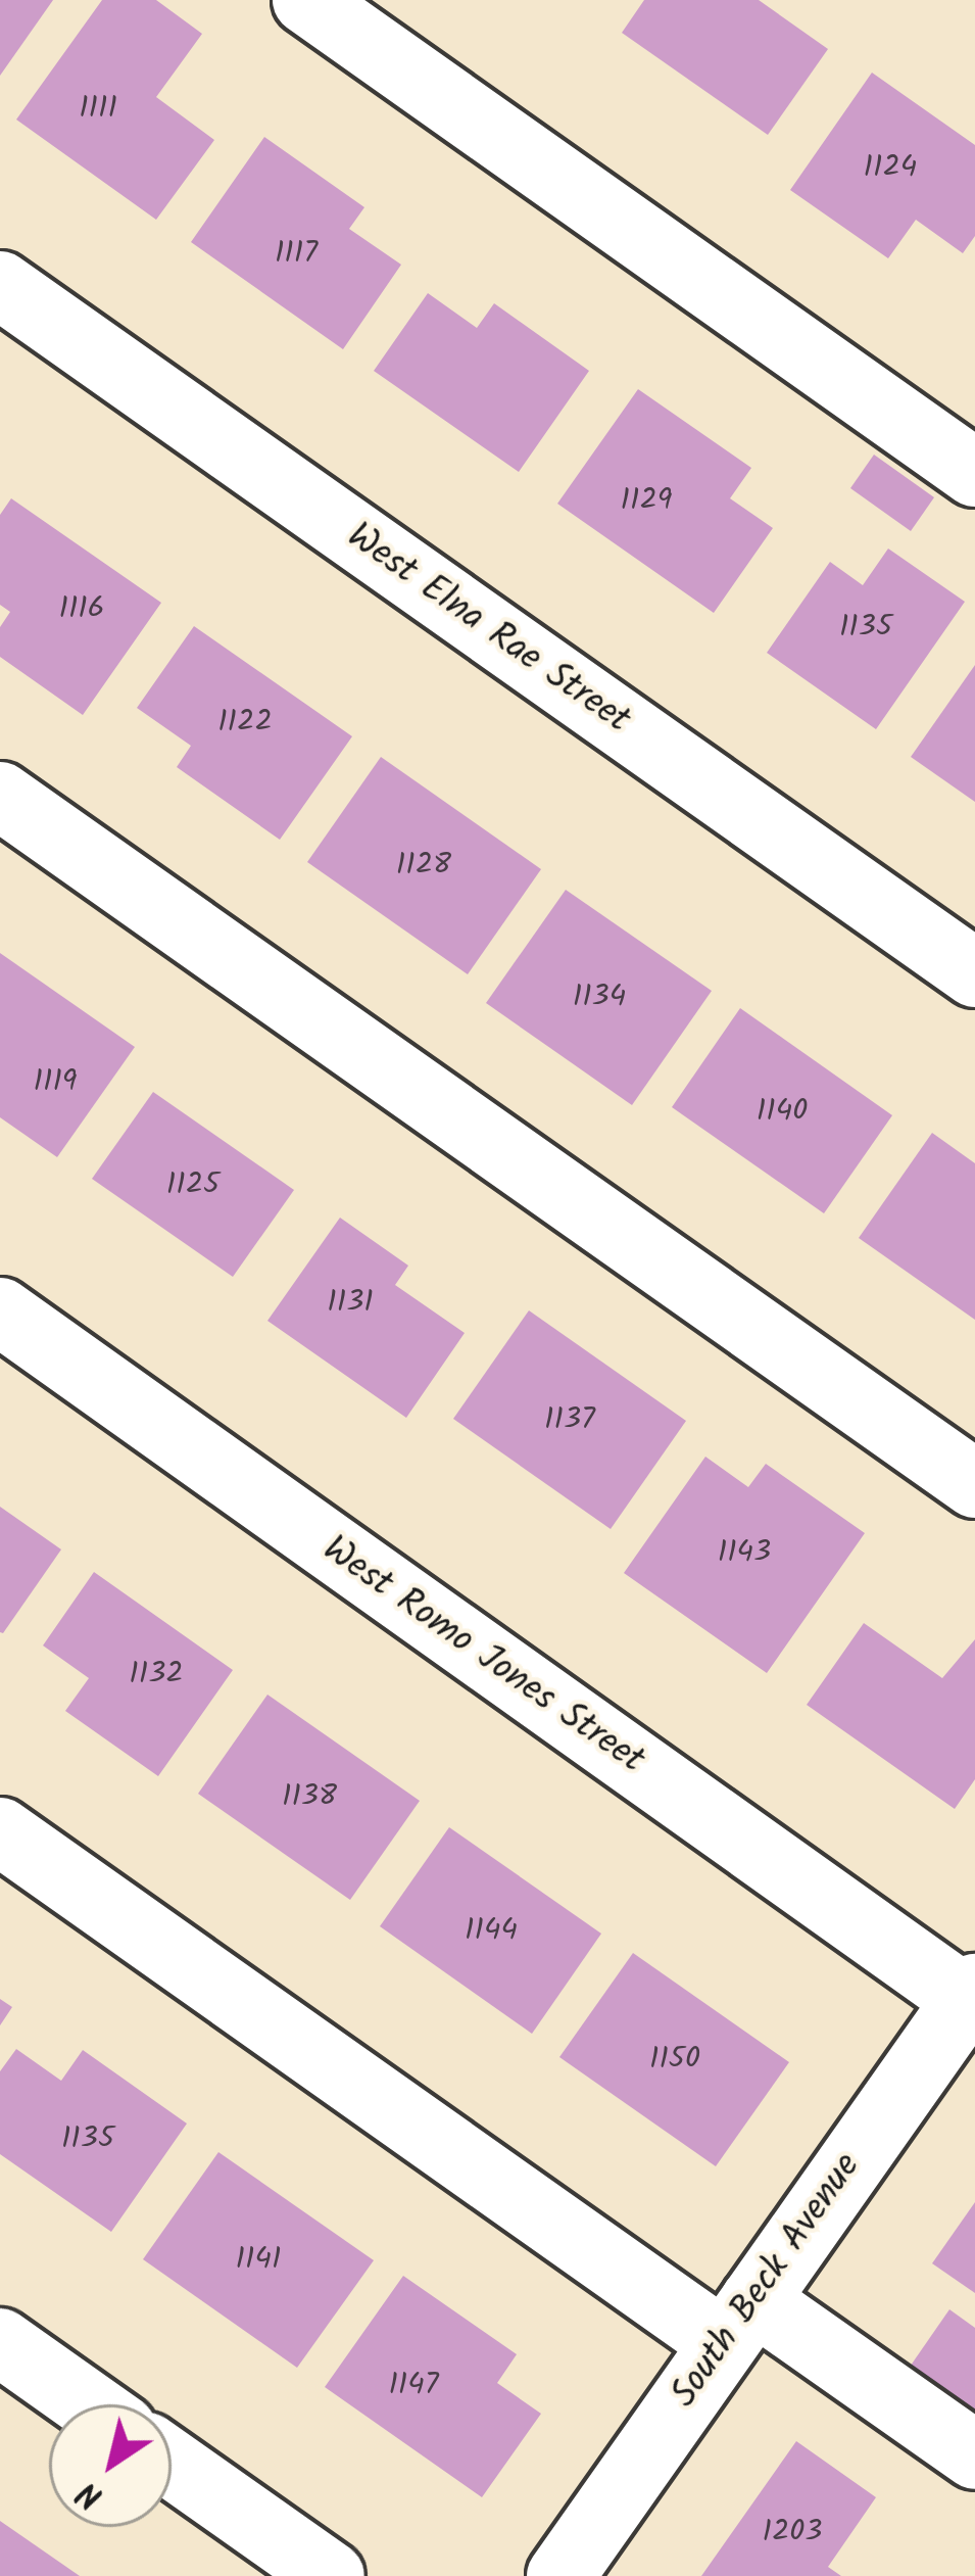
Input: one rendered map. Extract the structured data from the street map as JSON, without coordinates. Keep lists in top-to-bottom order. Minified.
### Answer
{"streets":{"street":["West Elna Rae Street","West Romo Jones Street","South Beck Avenue"]},"crossings":[["West Romo Jones Street","South Beck Avenue"]],"house_numbers":["1111","1124","1117","1129","1116","1135","1122","1128","1134","1119","1140","1125","1131","1137","1143","1132","1138","1144","1150","1135","1141","1147","1203"],"north":"bottom left"}
